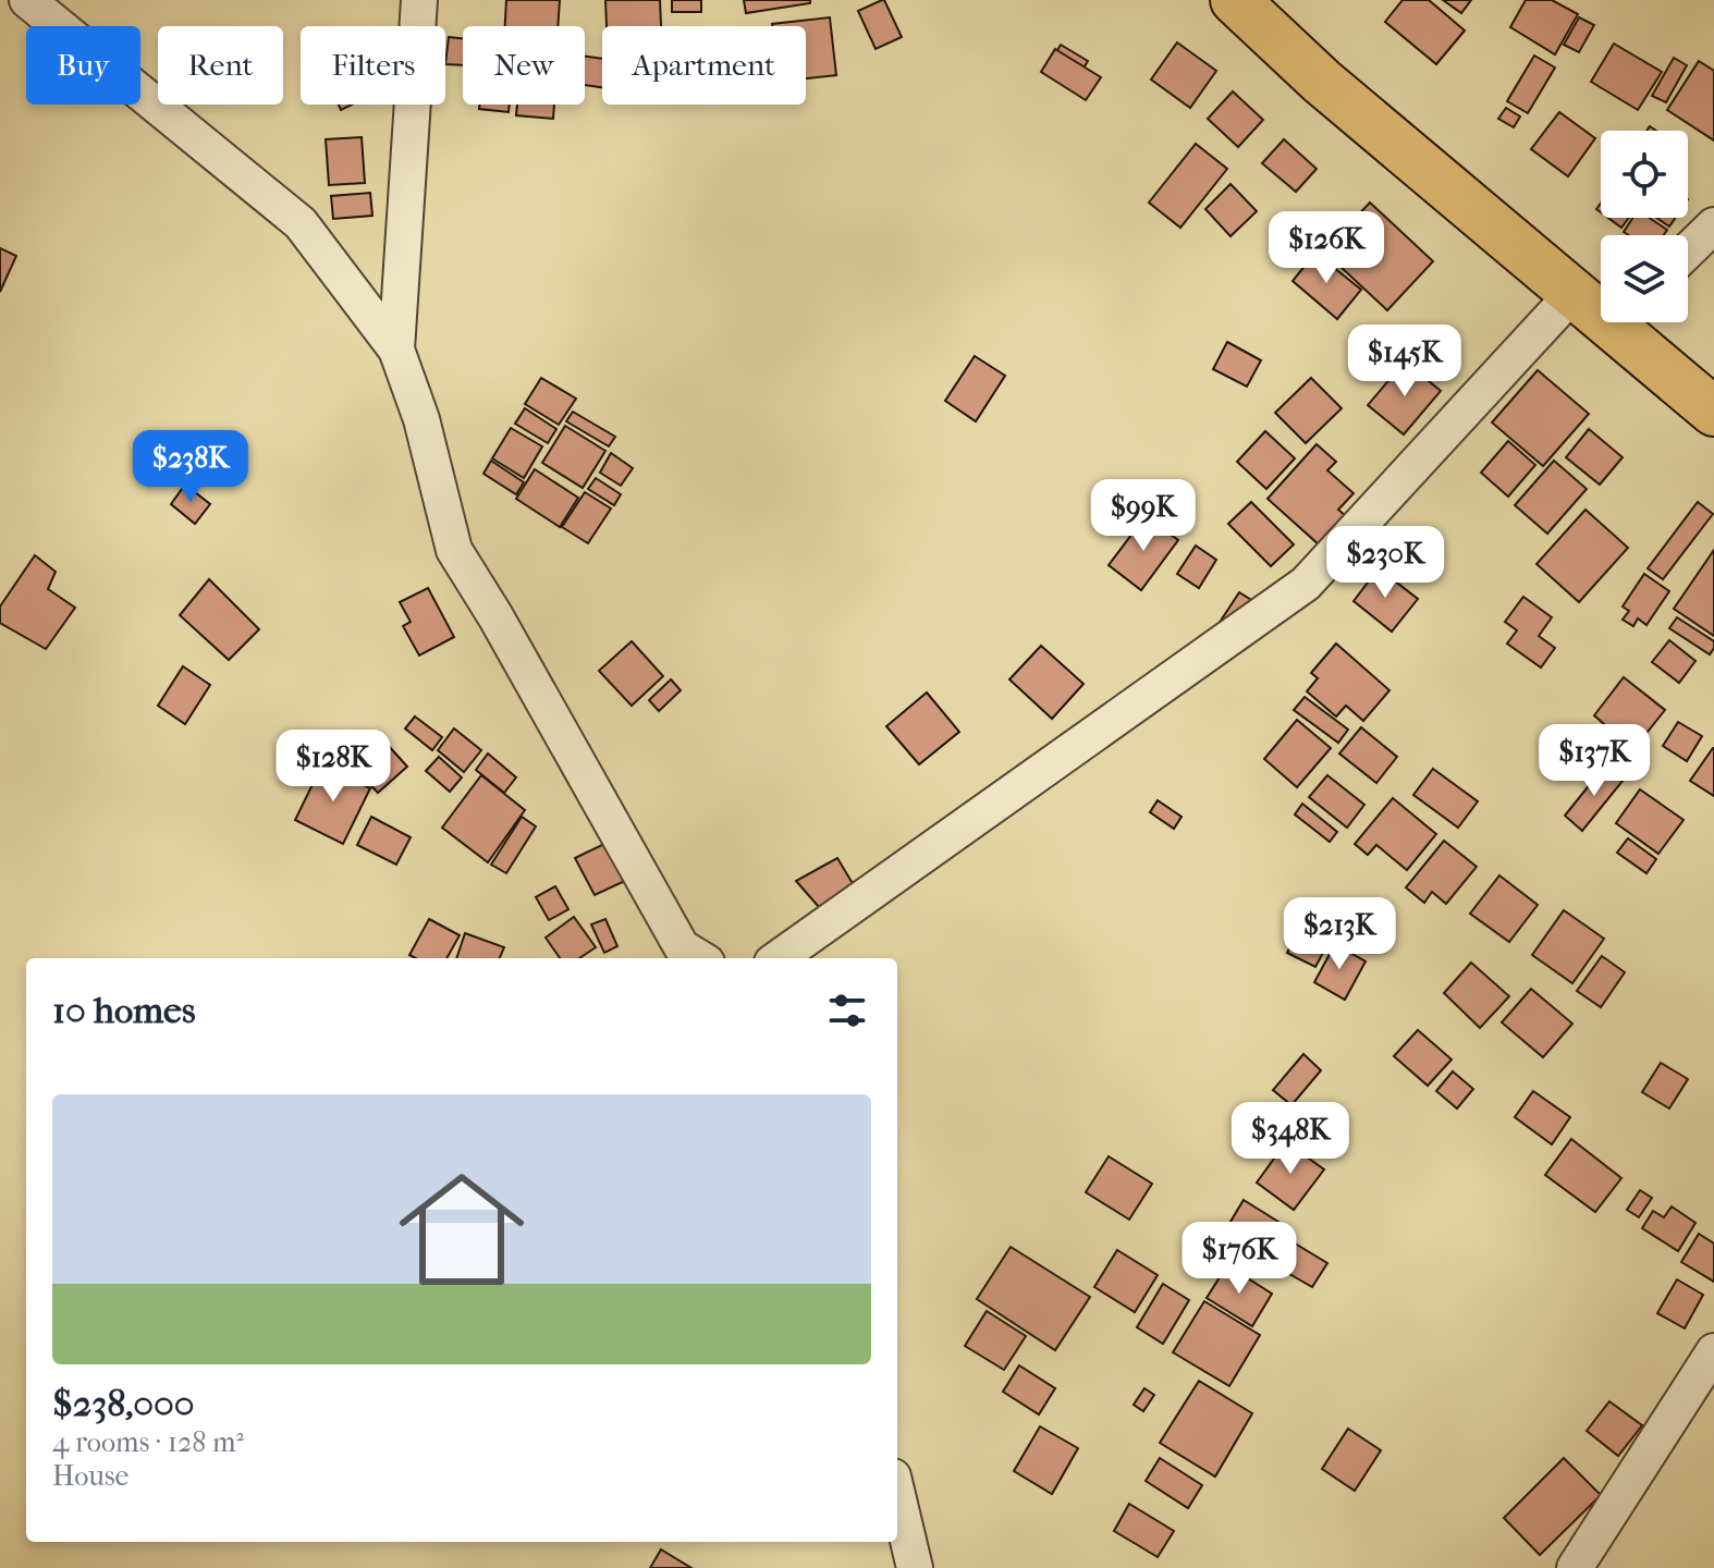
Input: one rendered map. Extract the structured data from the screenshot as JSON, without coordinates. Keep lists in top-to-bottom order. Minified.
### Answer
{"page":{"chip":["Buy","Rent","Filters","New","Apartment"],"price":["$126K","$145K","$238K","$99K","$230K","$137K","$128K","$213K","$348K","$176K"],"heading":"10 homes","list":[{"name":"$238,000","note":"4 rooms · 128 m² · House"}]}}
